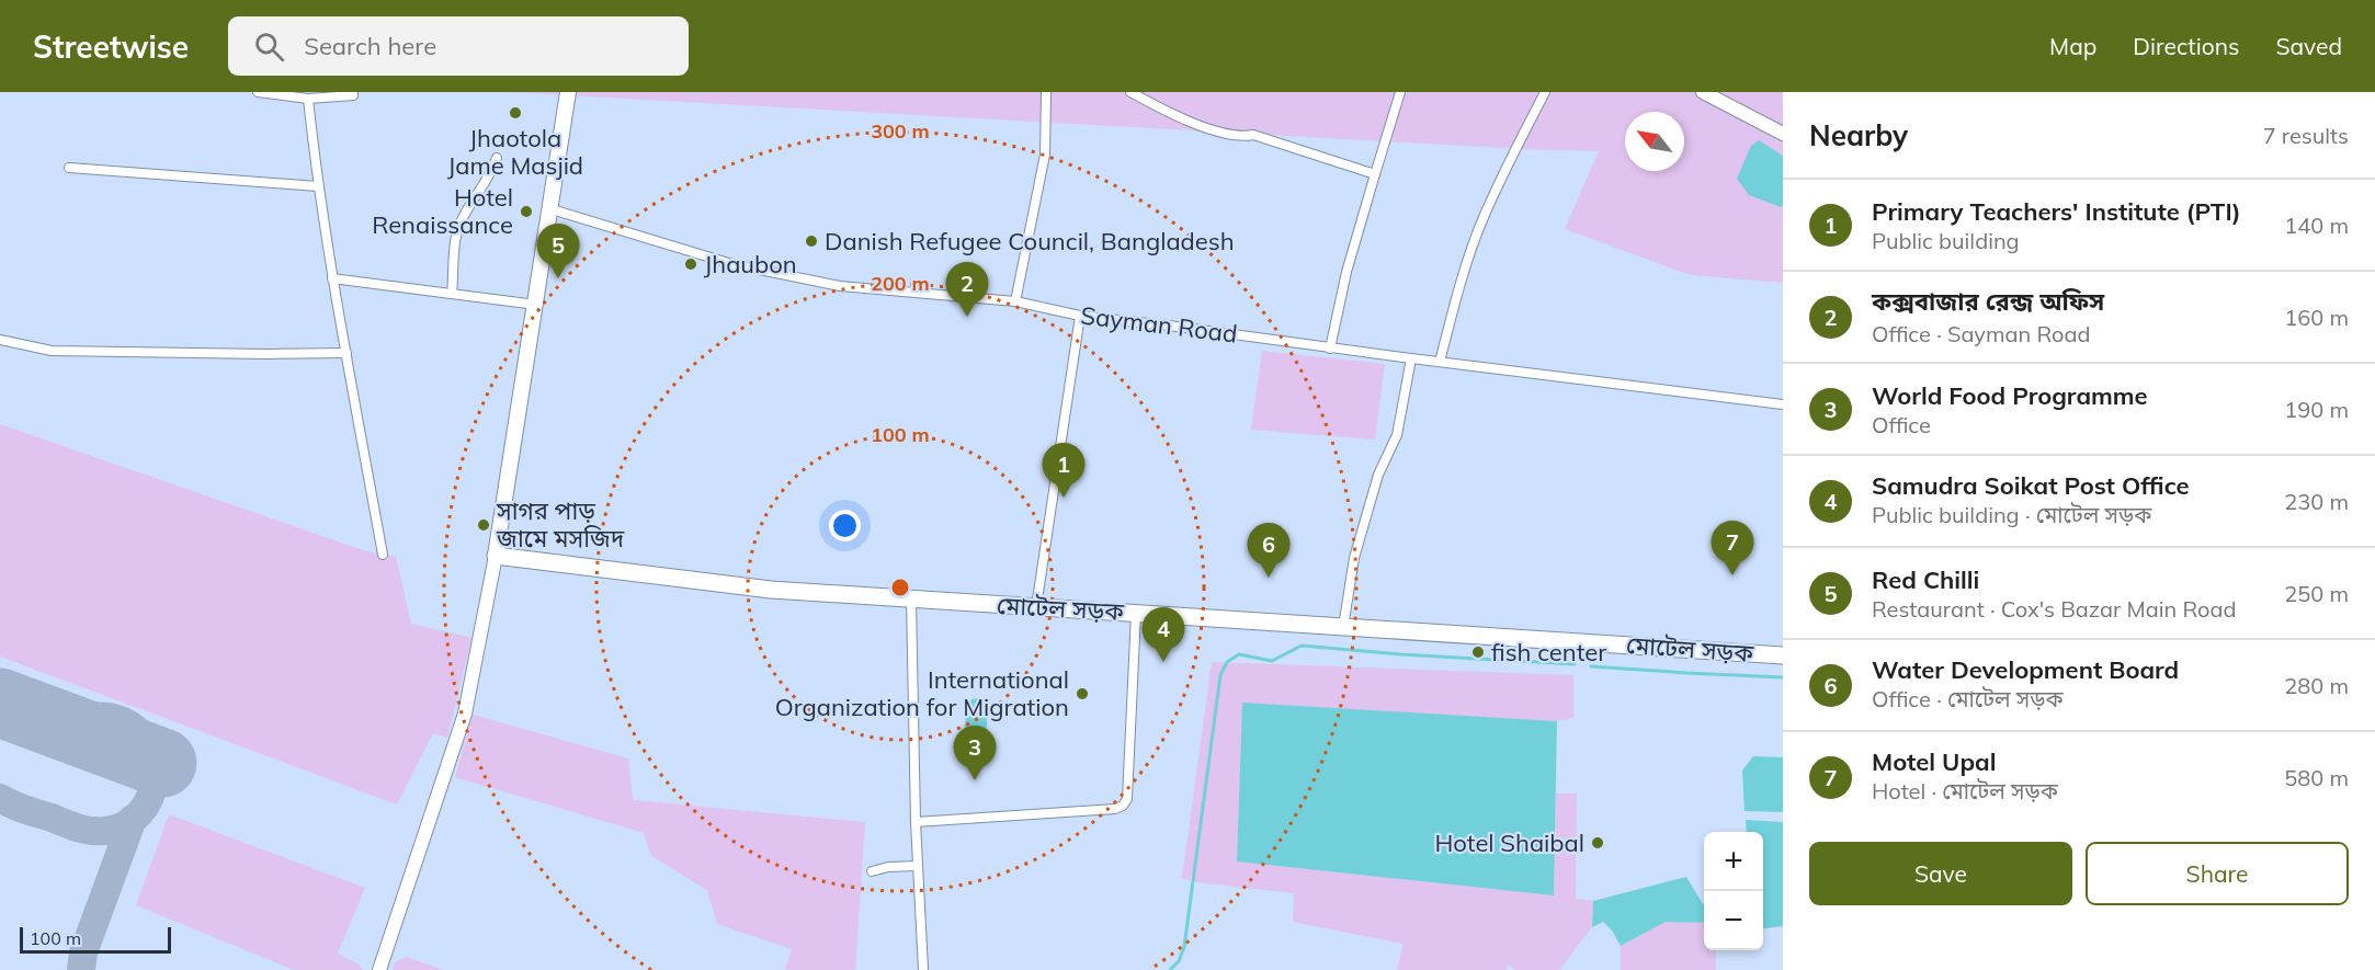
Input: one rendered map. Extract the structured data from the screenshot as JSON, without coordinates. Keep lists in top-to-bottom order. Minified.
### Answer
{"streets":{"highway":["মোটেল সড়ক"],"street":["Sayman Road"]},"places":["Jhaotola Jame Masjid","Hotel Renaissance","Danish Refugee Council, Bangladesh","Jhaubon","সাগর পাড় জামে মসজিদ","fish center","International Organization for Migration","Hotel Shaibal"],"scale_bar":"100 m","north":"top left","page":{"header":"Streetwise","search":"Search here","nav":["Map","Directions","Saved"],"heading":["Nearby","7 results"],"list":[{"mark":"1","name":"Primary Teachers' Institute (PTI)","note":"Public building","value":"140 m"},{"mark":"2","name":"কক্সবাজার রেন্জ অফিস","note":"Office · Sayman Road","value":"160 m"},{"mark":"3","name":"World Food Programme","note":"Office","value":"190 m"},{"mark":"4","name":"Samudra Soikat Post Office","note":"Public building · মোটেল সড়ক","value":"230 m"},{"mark":"5","name":"Red Chilli","note":"Restaurant · Cox's Bazar Main Road","value":"250 m"},{"mark":"6","name":"Water Development Board","note":"Office · মোটেল সড়ক","value":"280 m"},{"mark":"7","name":"Motel Upal","note":"Hotel · মোটেল সড়ক","value":"580 m"}],"pins":["5","2","1","7","6","4","3"],"buttons":["Save","Share"],"map_buttons":["+","−"],"scale":"100 m"},"rings":["300 m","200 m","100 m"]}
